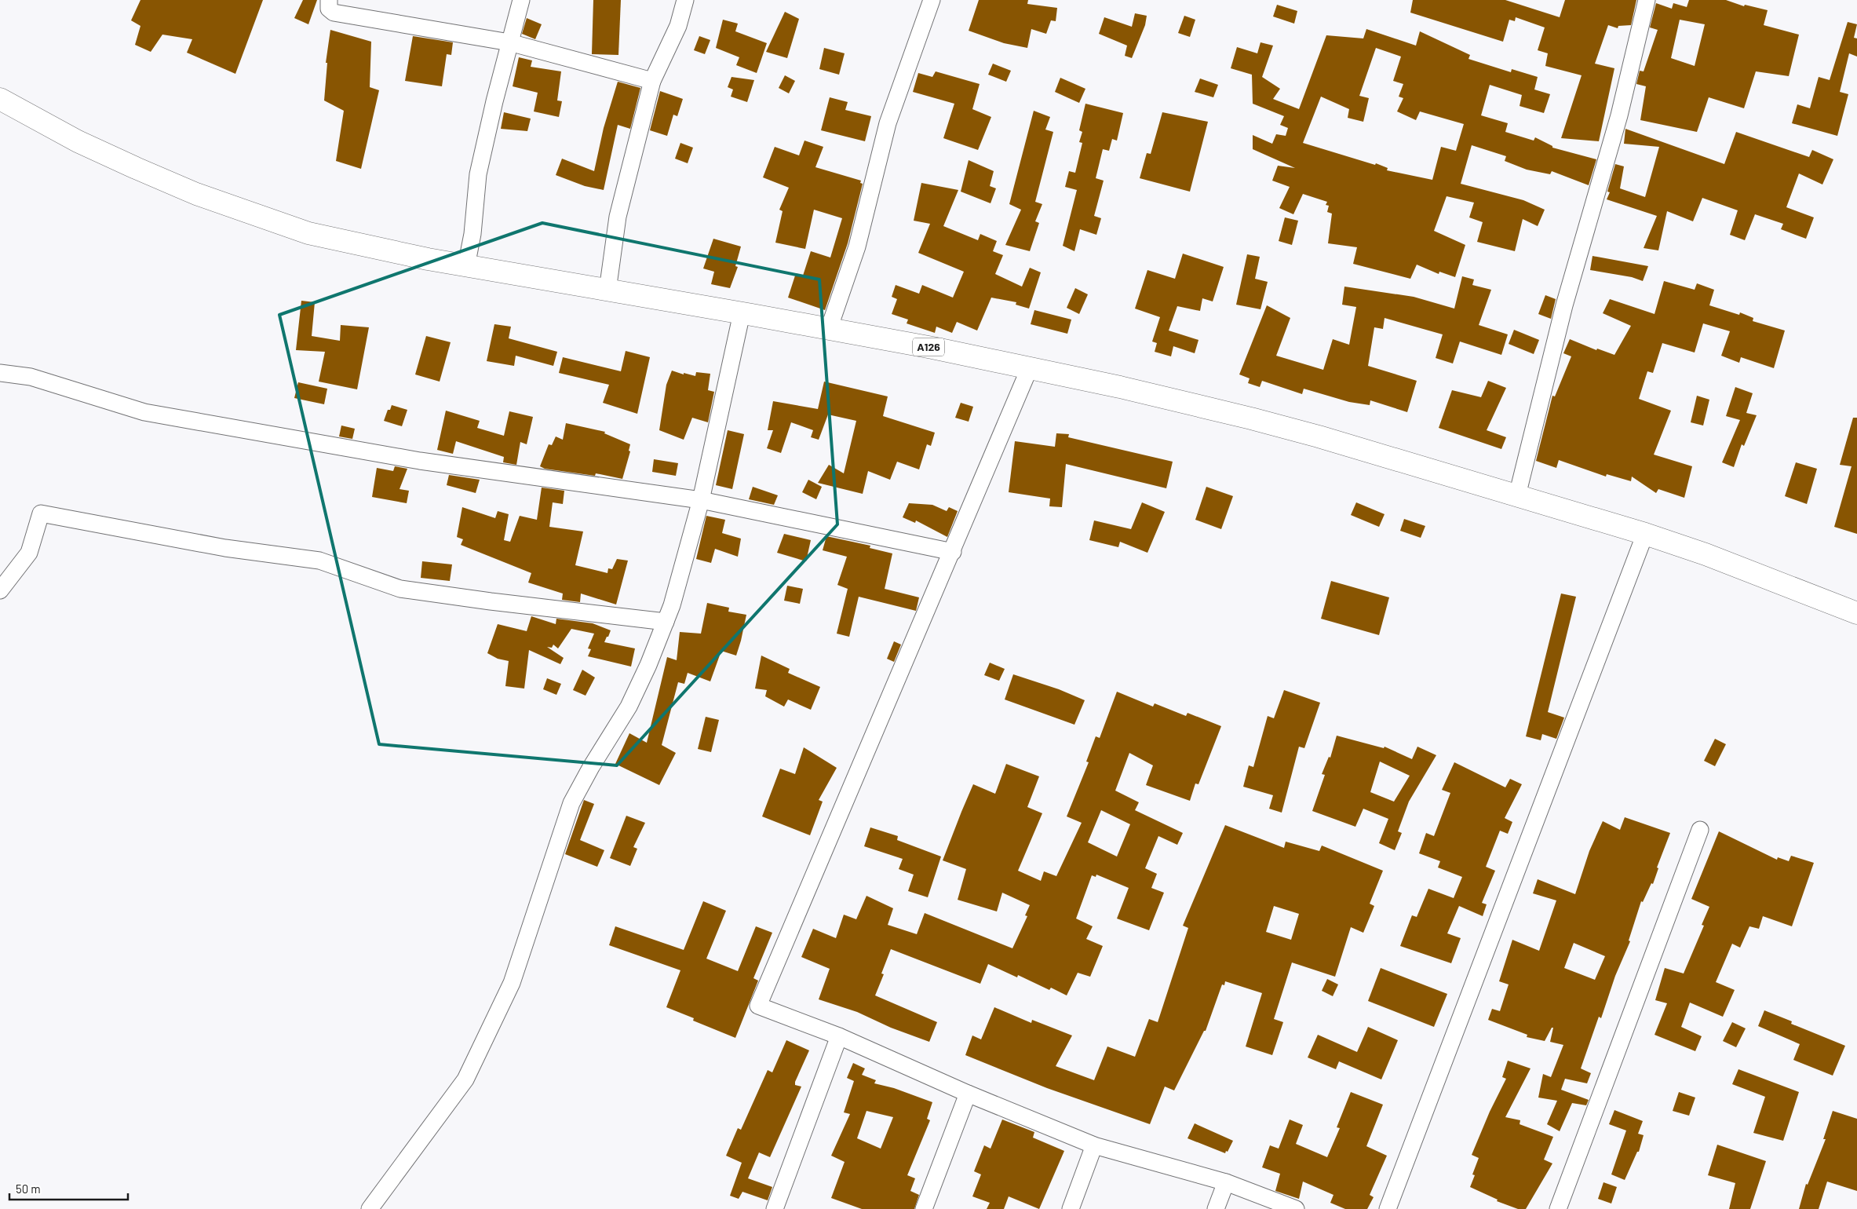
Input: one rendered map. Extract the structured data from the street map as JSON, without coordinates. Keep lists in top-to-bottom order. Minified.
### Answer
{"streets":{"highway":["A126"]},"scale_bar":"50 m"}
